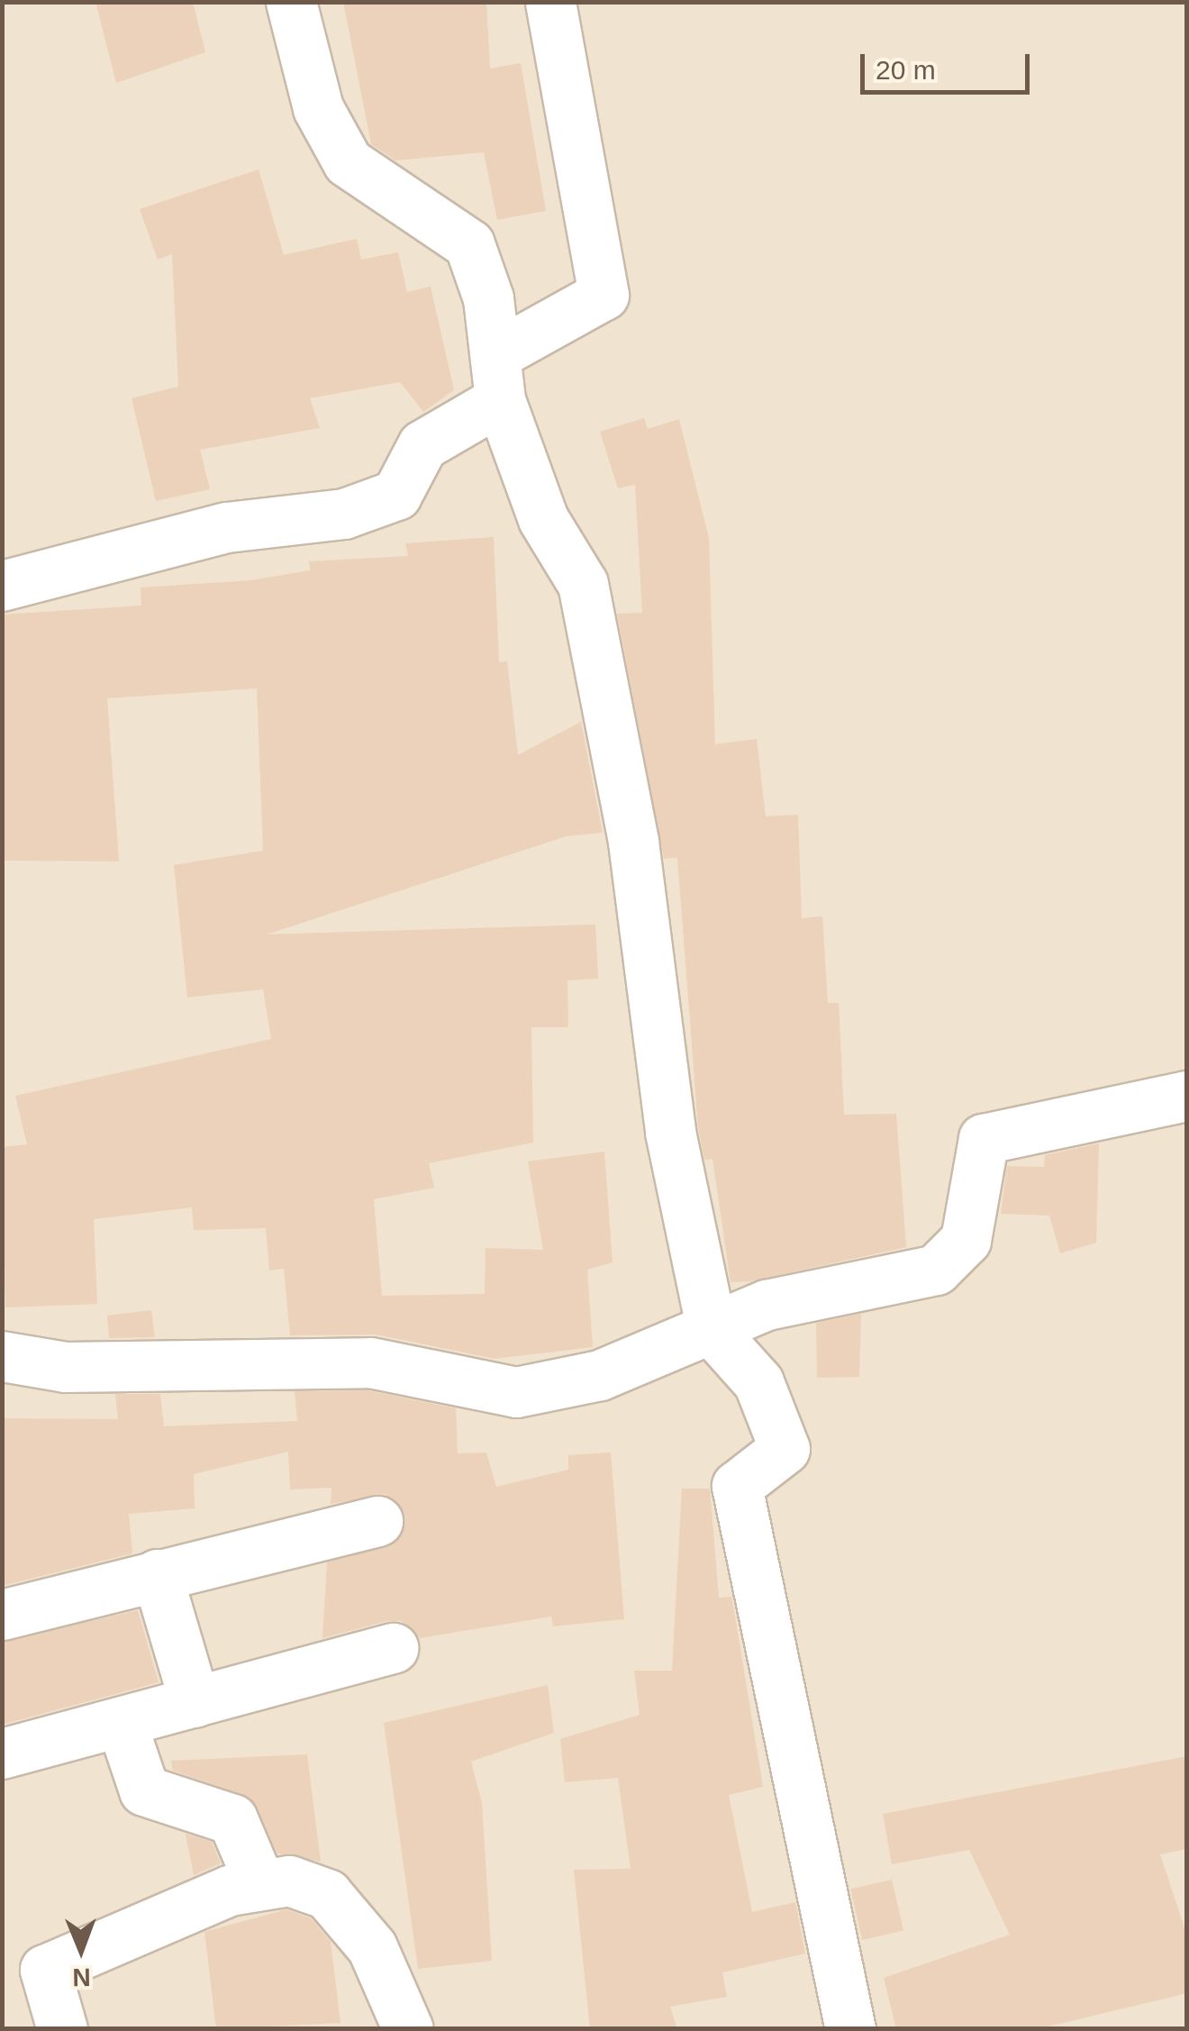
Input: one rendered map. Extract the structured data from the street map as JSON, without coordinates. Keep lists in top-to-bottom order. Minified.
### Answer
{"scale_bar":"20 m","north":"bottom"}
